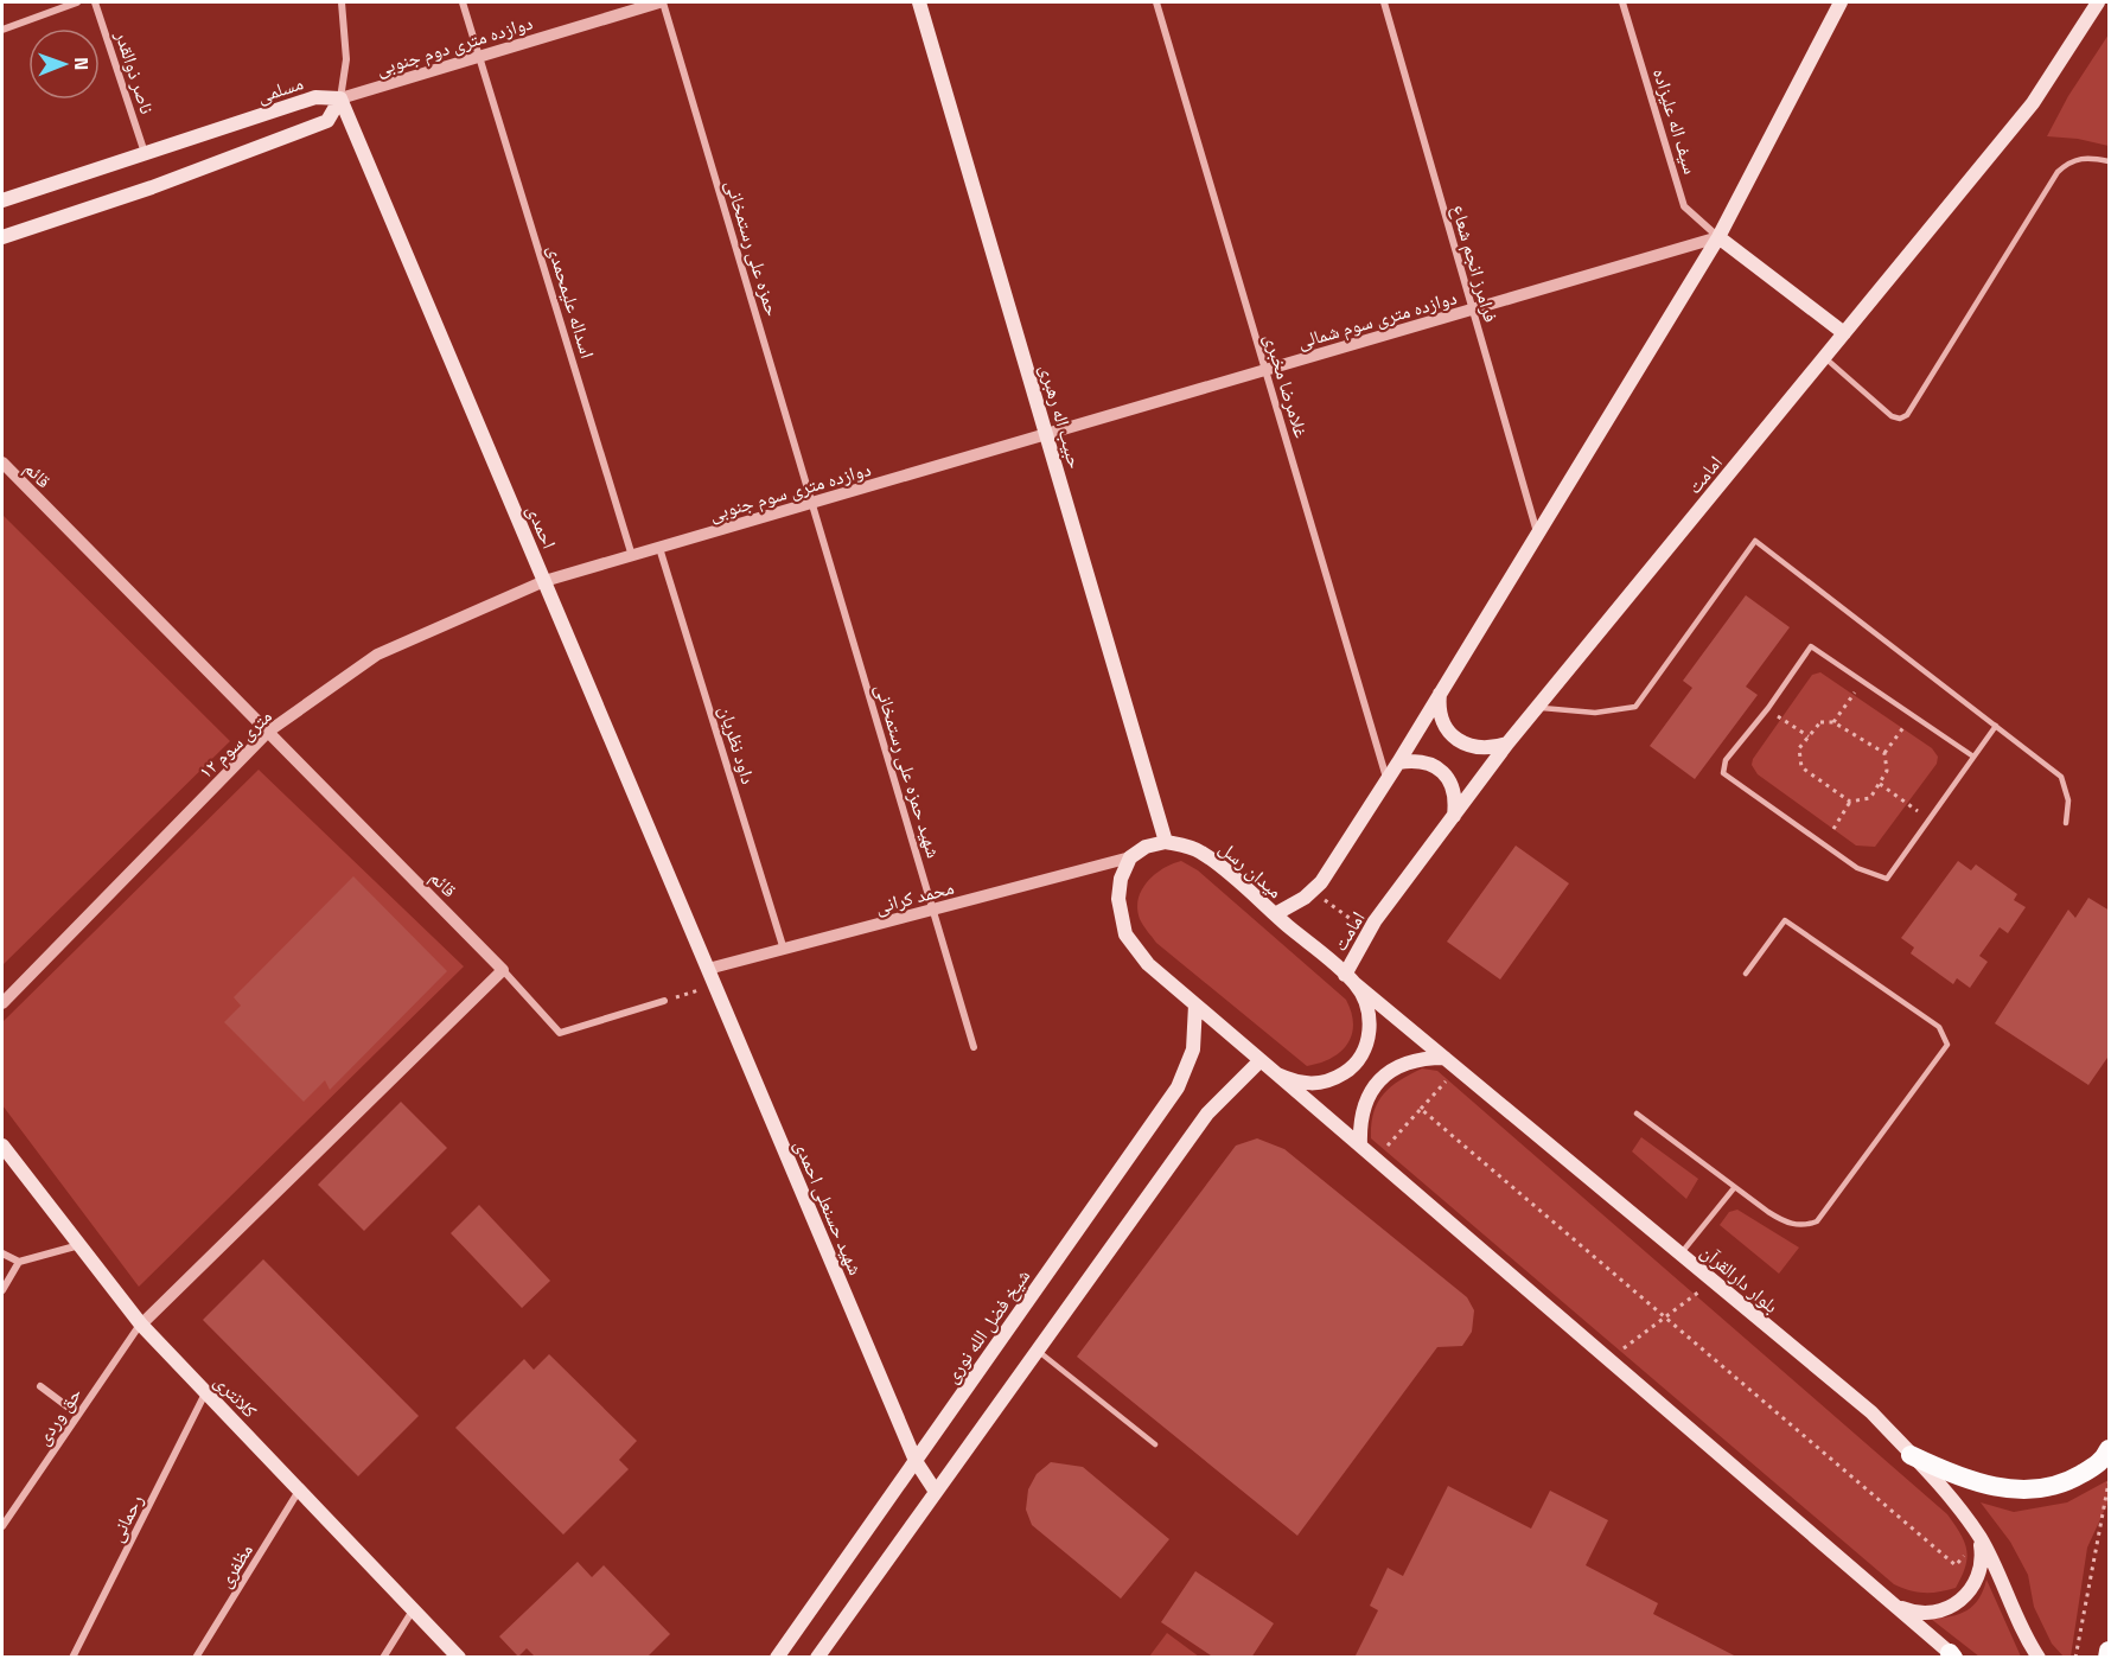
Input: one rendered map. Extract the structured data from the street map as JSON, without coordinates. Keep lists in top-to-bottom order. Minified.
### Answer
{"streets":{"main road":["مسلمی","حبیب اله رهبری","امامت","احمدی","میدان رسل","شهید حسنعلی احمدی","بلوار دارالقرآن","شیخ فضل الله نوری","کلانتری"],"street":["دوازده متری دوم جنوبی","ناصر ذوالقدر","سیف اله علیزاده","حمزه علی رستمخانی","فرامرز انجم شعاع","اسداله علیمحمدی","دوازده متری سوم شمالی","غلامرضا مخبری","قائم","دوازده متری سوم جنوبی","۱۲ متری سوم","داود نظریان","شهید حمزه علی رستمخانی","محمد کرانی","حق وردی","رحمانی","مظفری"]},"crossings":[["دوازده متری دوم جنوبی","مسلمی"],["دوازده متری دوم جنوبی","حمزه علی رستمخانی"],["دوازده متری دوم جنوبی","اسداله علیمحمدی"],["دوازده متری دوم جنوبی","احمدی"],["ناصر ذوالقدر","مسلمی"],["مسلمی","احمدی"],["سیف اله علیزاده","دوازده متری سوم شمالی"],["حمزه علی رستمخانی","دوازده متری سوم جنوبی"],["حمزه علی رستمخانی","شهید حمزه علی رستمخانی"],["فرامرز انجم شعاع","دوازده متری سوم شمالی"],["اسداله علیمحمدی","دوازده متری سوم جنوبی"],["دوازده متری سوم شمالی","غلامرضا مخبری"],["دوازده متری سوم شمالی","حبیب اله رهبری"],["دوازده متری سوم شمالی","دوازده متری سوم جنوبی"],["حبیب اله رهبری","دوازده متری سوم جنوبی"],["حبیب اله رهبری","میدان رسل"],["قائم","۱۲ متری سوم"],["امامت","میدان رسل"],["امامت","بلوار دارالقرآن"],["دوازده متری سوم جنوبی","احمدی"],["دوازده متری سوم جنوبی","۱۲ متری سوم"],["دوازده متری سوم جنوبی","داود نظریان"],["دوازده متری سوم جنوبی","شهید حمزه علی رستمخانی"],["احمدی","۱۲ متری سوم"],["احمدی","محمد کرانی"],["احمدی","شهید حسنعلی احمدی"],["داود نظریان","محمد کرانی"],["شهید حمزه علی رستمخانی","محمد کرانی"],["میدان رسل","محمد کرانی"],["میدان رسل","بلوار دارالقرآن"],["میدان رسل","شیخ فضل الله نوری"],["محمد کرانی","شهید حسنعلی احمدی"],["شهید حسنعلی احمدی","شیخ فضل الله نوری"],["کلانتری","حق وردی"],["کلانتری","رحمانی"],["کلانتری","مظفری"]],"north":"right"}
